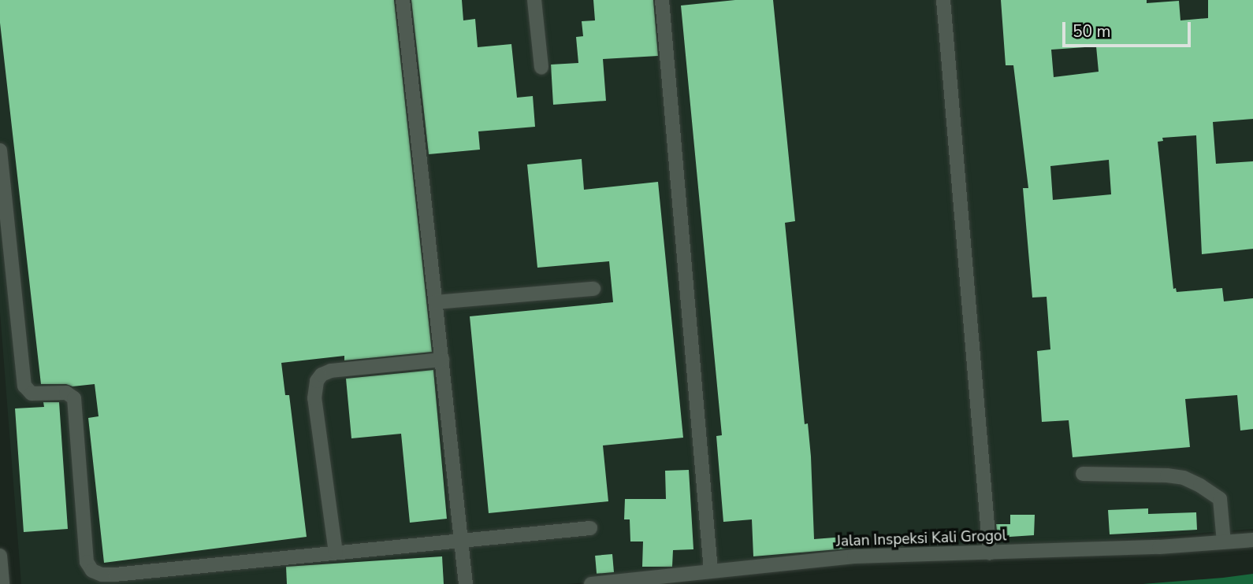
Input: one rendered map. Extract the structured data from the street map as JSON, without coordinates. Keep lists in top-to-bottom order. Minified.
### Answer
{"streets":{"street":["Jalan Inspeksi Kali Grogol"]},"scale_bar":"50 m"}
